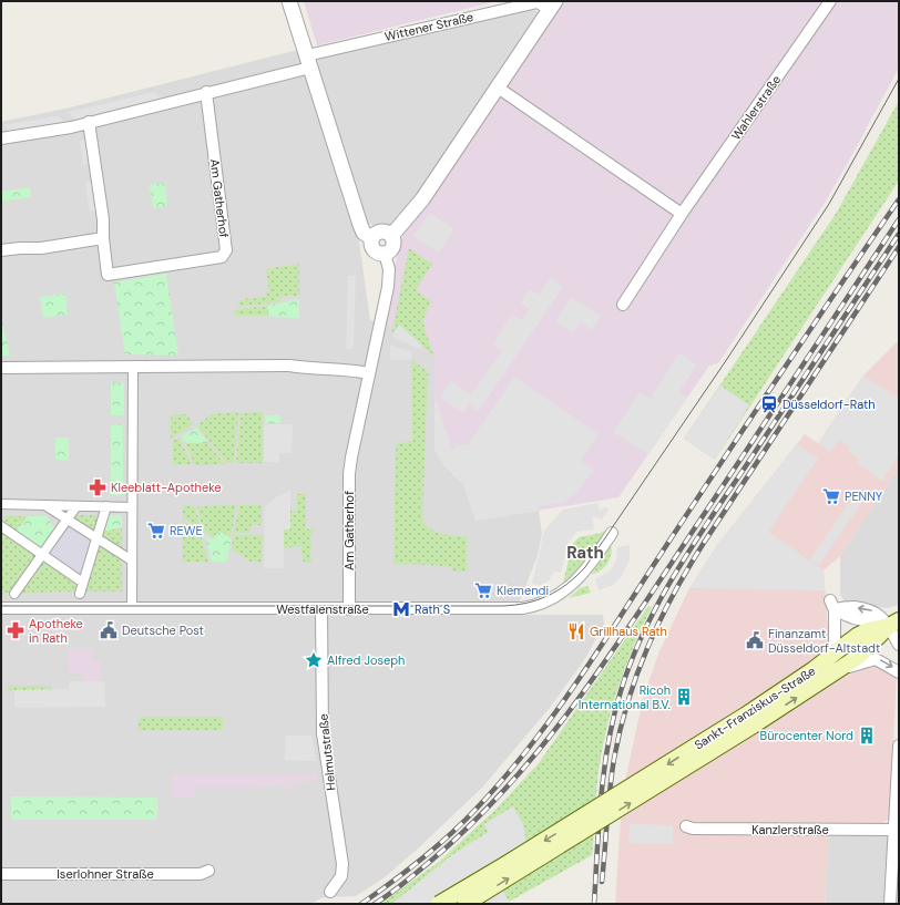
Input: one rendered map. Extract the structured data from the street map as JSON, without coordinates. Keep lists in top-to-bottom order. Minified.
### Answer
{"streets":{"main road":["Sankt-Franziskus-Straße"],"street":["Wittener Straße","Wahlerstraße","Am Gatherhof","Westfalenstraße","Helmutstraße","Kanzlerstraße","Iserlohner Straße"]},"crossings":[["Am Gatherhof","Westfalenstraße"],["Westfalenstraße","Helmutstraße"]],"districts":["Rath"],"places":{"station":["Düsseldorf-Rath"],"pharmacy":["Kleeblatt-Apotheke","Apotheke in Rath"],"supermarket":["PENNY","REWE","Klemendi"],"metro station":["Rath S"],"public building":["Deutsche Post","Finanzamt Düsseldorf-Altstadt"],"restaurant":["Grillhaus Rath"],"place":["Alfred Joseph"],"building":["Ricoh International B.V.","Bürocenter Nord"]}}
